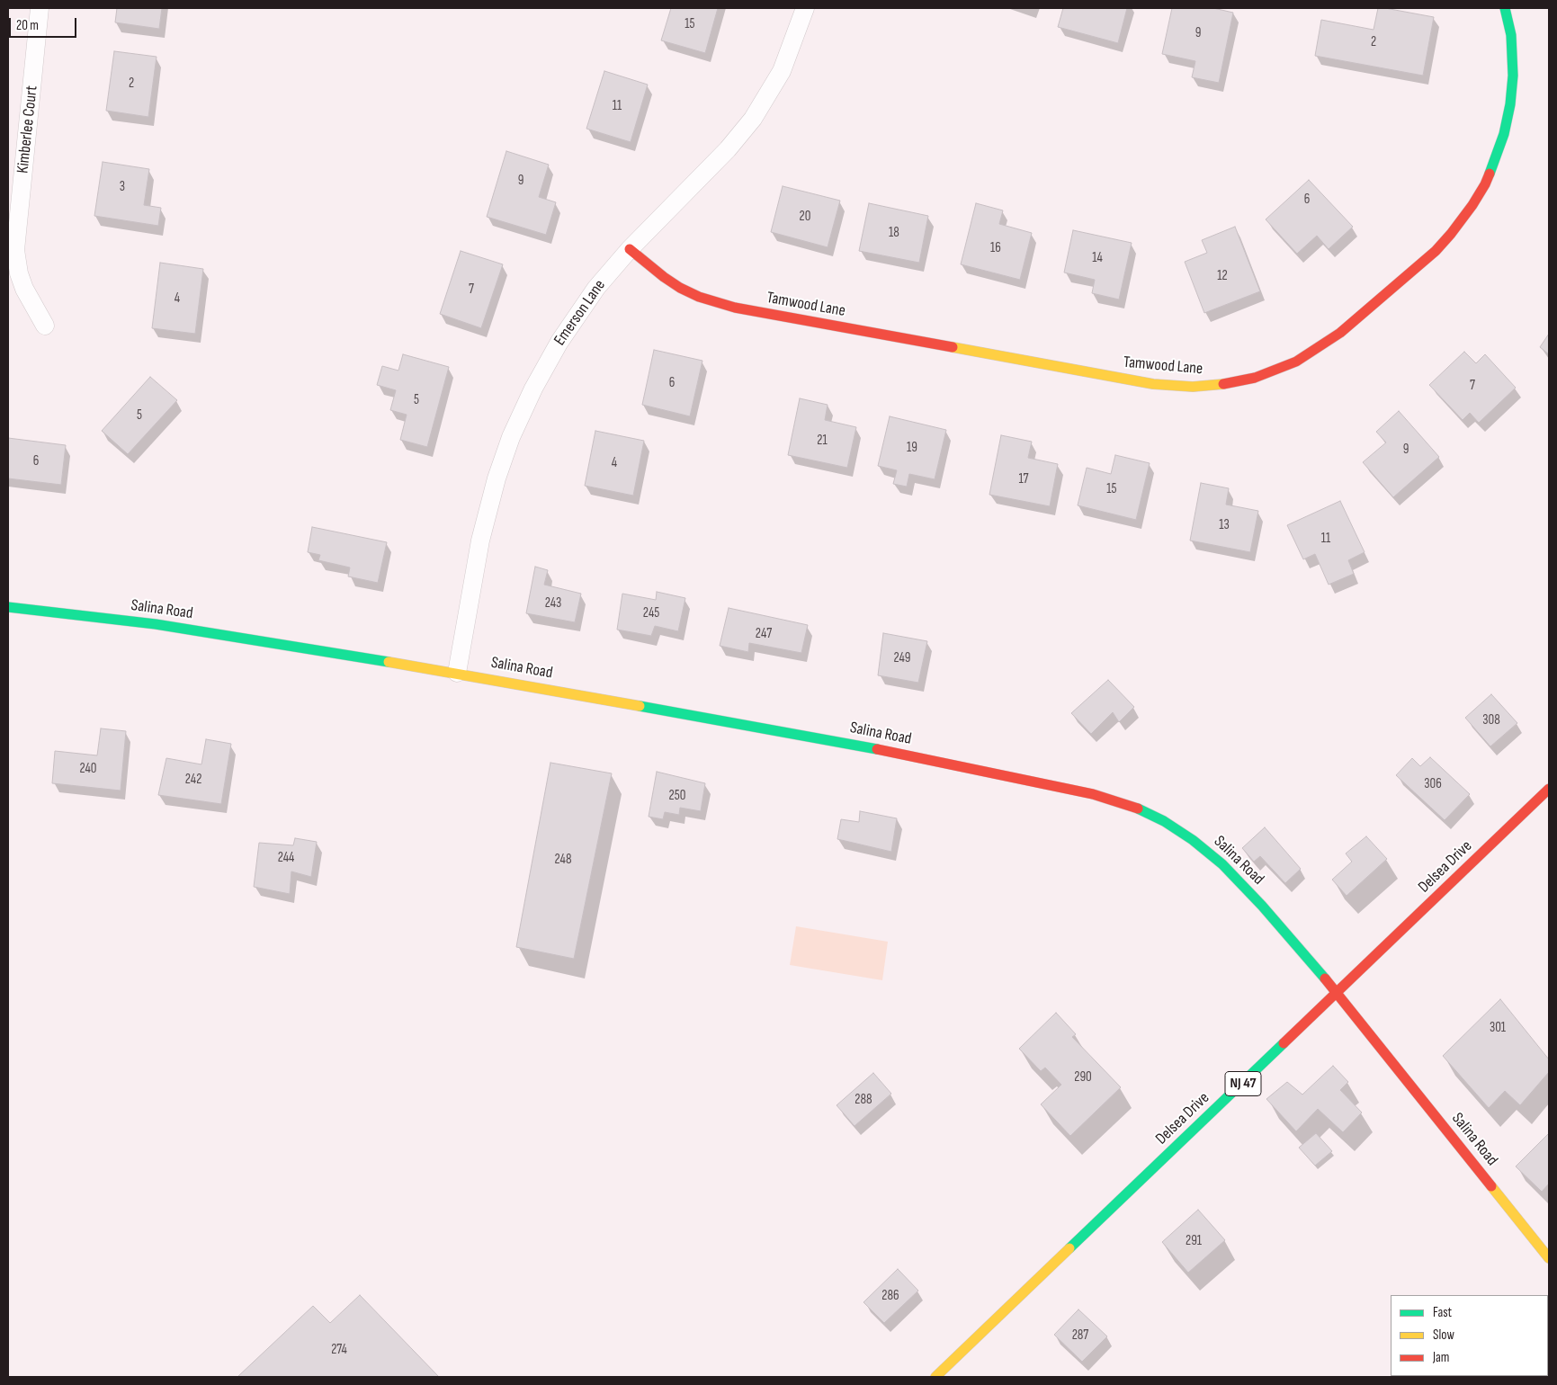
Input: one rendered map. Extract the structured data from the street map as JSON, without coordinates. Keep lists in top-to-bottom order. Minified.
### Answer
{"streets":{"street":["Kimberlee Court","Tamwood Lane","Emerson Lane","Salina Road","Delsea Drive","NJ 47"]},"crossings":[["Tamwood Lane","Emerson Lane"],["Emerson Lane","Salina Road"],["Salina Road","Delsea Drive"]],"house_numbers":["15","9","2","2","11","9","3","6","20","18","16","14","12","7","4","6","7","5","5","21","19","9","6","4","17","15","13","11","243","245","247","249","308","240","242","306","250","244","248","301","290","288","291","286","287","274"],"legend":["Fast","Slow","Jam"],"scale_bar":"20 m"}
